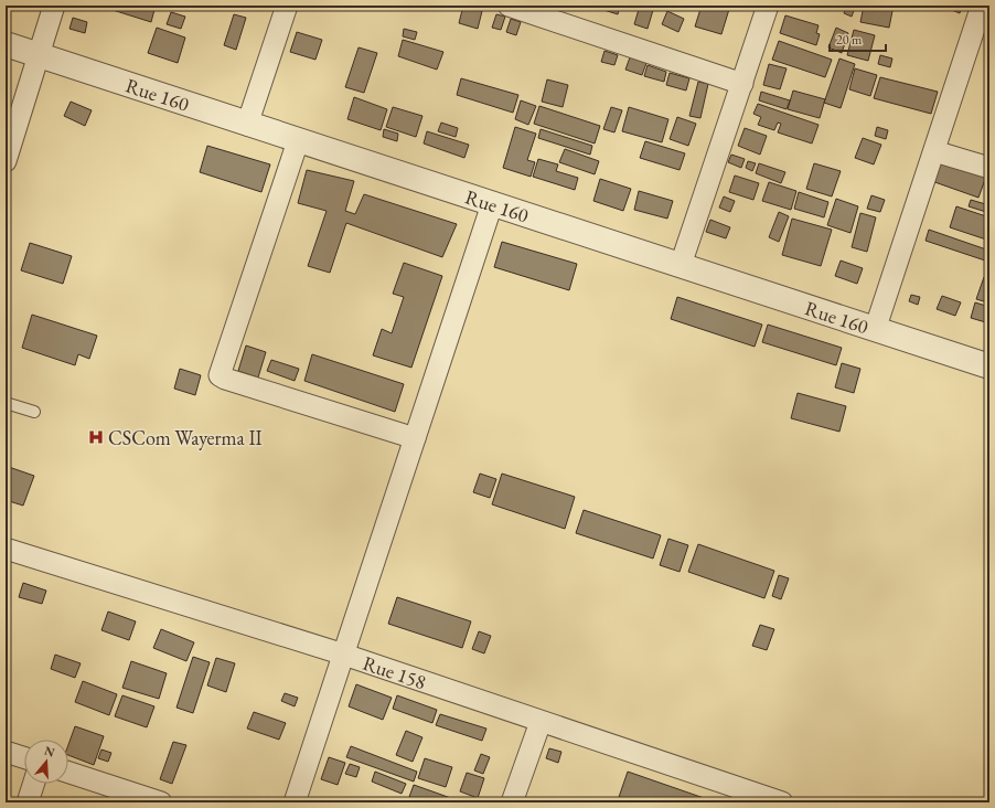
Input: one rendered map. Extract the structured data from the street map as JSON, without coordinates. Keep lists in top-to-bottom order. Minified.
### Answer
{"streets":{"street":["Rue 160","Rue 158"]},"places":{"hospital":["CSCom Wayerma II"]},"scale_bar":"20 m","north":"top"}
